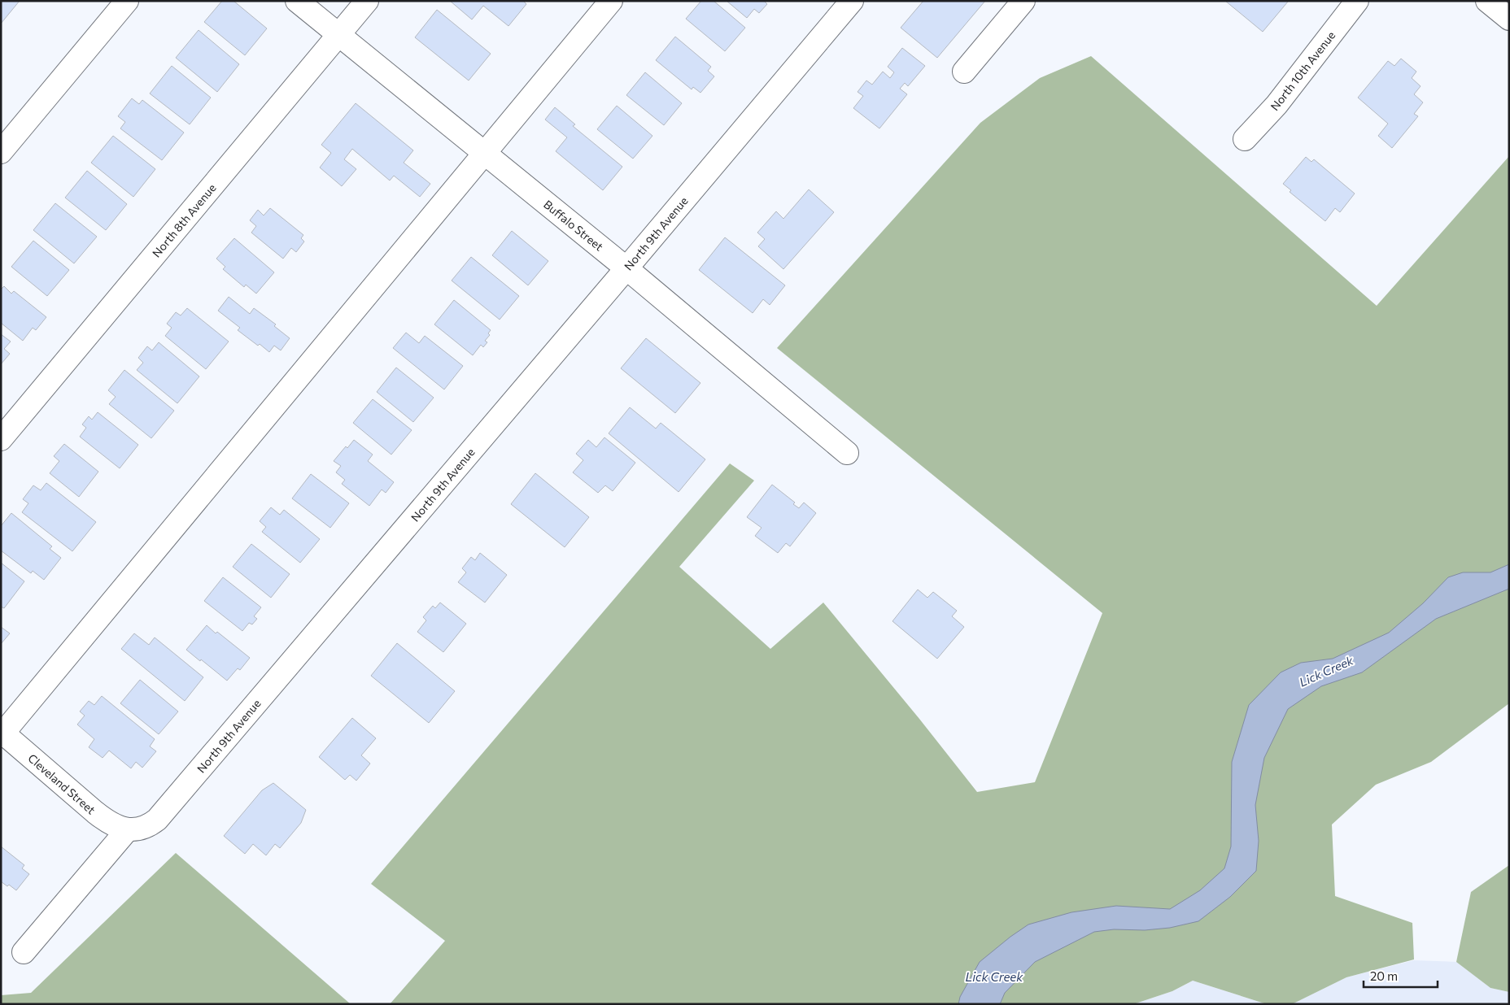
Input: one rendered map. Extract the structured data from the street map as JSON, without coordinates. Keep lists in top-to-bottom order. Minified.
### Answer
{"streets":{"street":["North 10th Avenue","North 8th Avenue","Buffalo Street","North 9th Avenue","Cleveland Street"]},"crossings":[["North 8th Avenue","Buffalo Street"],["Buffalo Street","North 9th Avenue"],["North 9th Avenue","Cleveland Street"]],"water":["Lick Creek"],"scale_bar":"20 m"}
